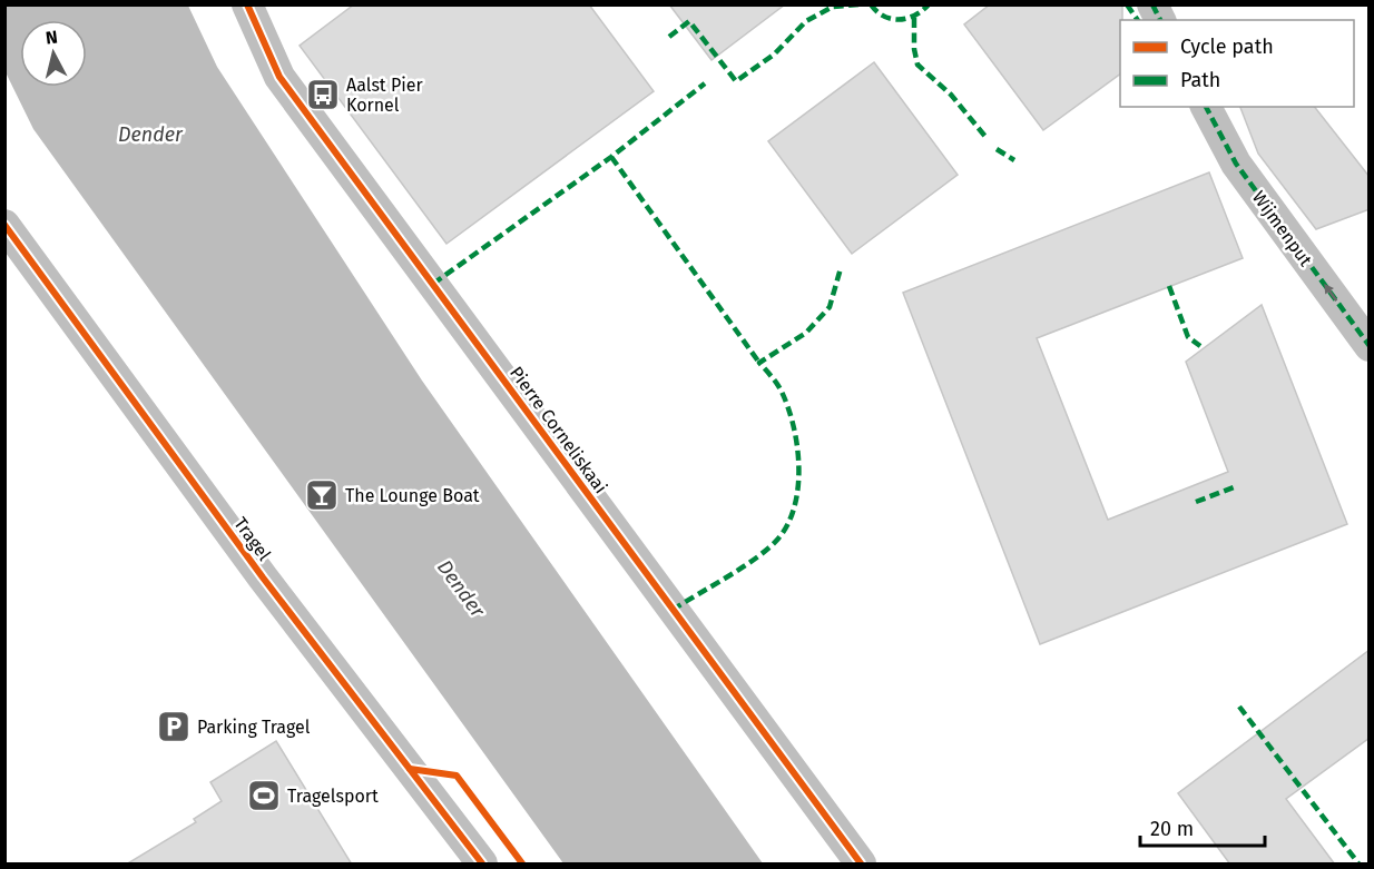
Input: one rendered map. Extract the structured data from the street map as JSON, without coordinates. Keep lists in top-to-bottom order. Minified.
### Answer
{"streets":{"street":["Wijmenput","Pierre Corneliskaai","Tragel"]},"one_way":["Wijmenput"],"water":["Dender"],"places":{"bus stop":["Aalst Pier Kornel"],"bar":["The Lounge Boat"],"parking":["Parking Tragel"],"sports":["Tragelsport"]},"legend":["Cycle path","Path"],"scale_bar":"20 m","north":"top"}
